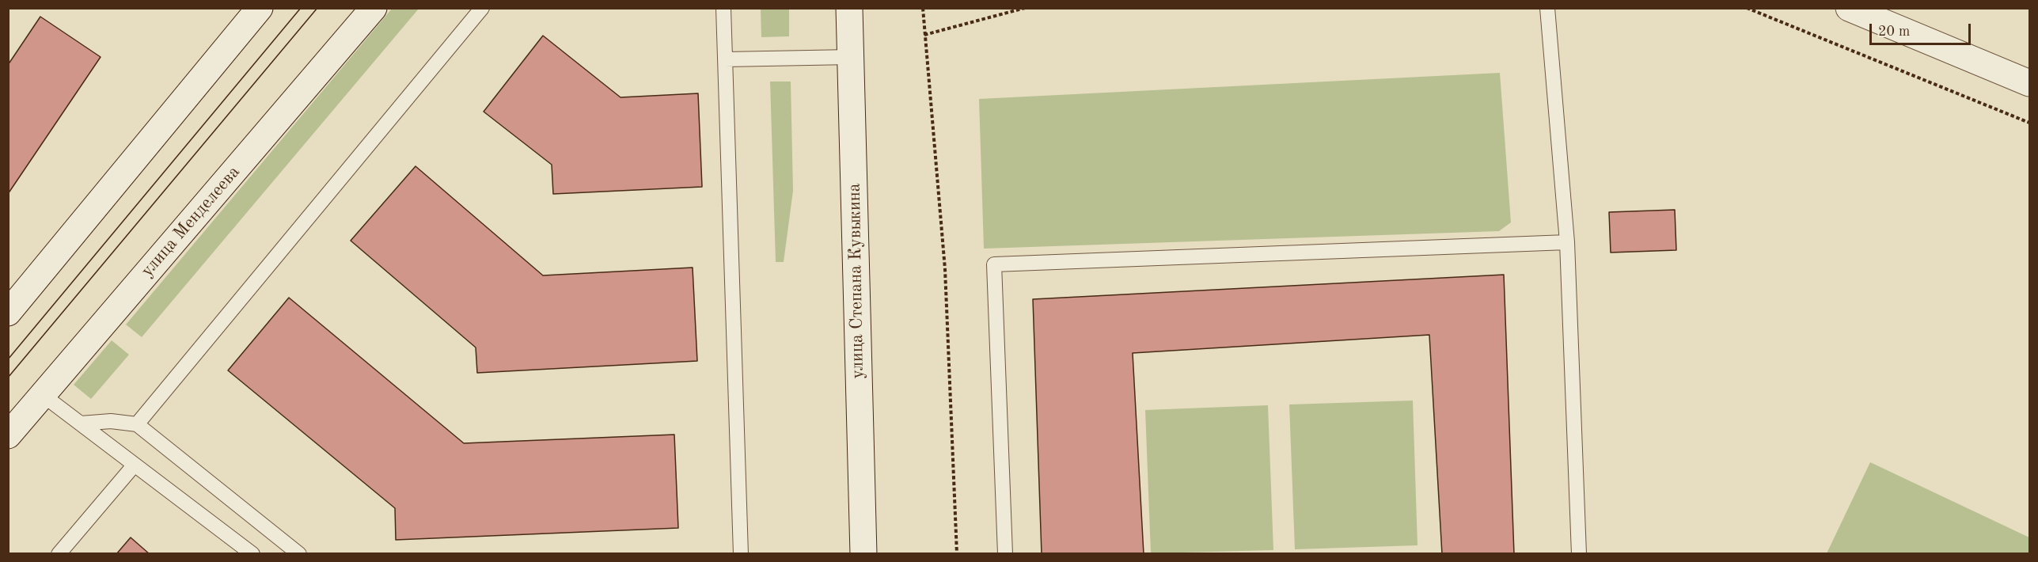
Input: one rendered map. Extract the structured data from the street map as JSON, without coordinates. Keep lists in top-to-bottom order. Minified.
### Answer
{"streets":{"main road":["улица Менделеева","улица Степана Кувыкина"]},"scale_bar":"20 m"}
